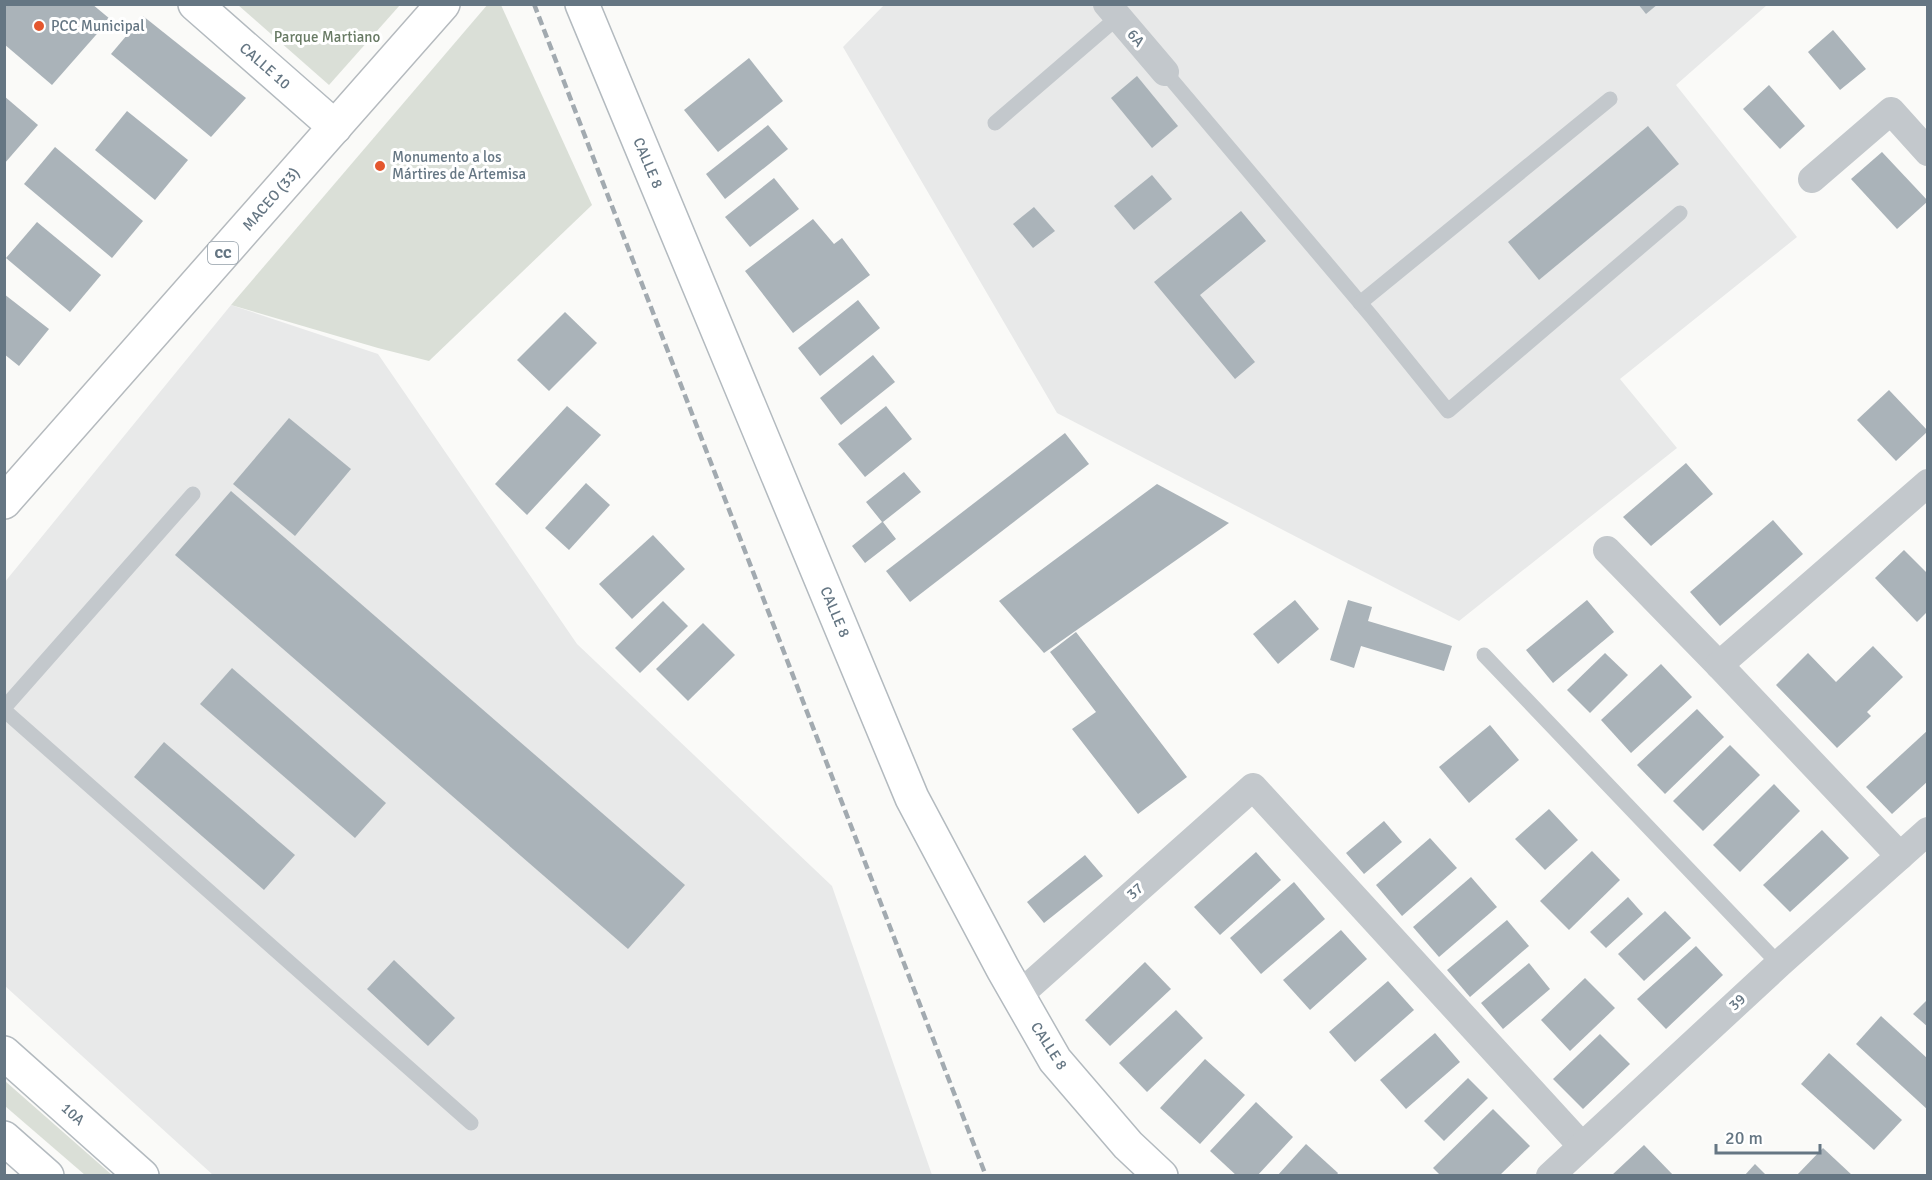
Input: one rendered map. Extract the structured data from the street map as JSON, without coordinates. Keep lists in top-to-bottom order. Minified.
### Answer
{"streets":{"street":["6A","CALLE 10","CALLE 8","MACEO (33)","CC","37","39","10A"]},"crossings":[["CALLE 10","MACEO (33)"],["CALLE 8","37"],["37","39"]],"parks":["Parque Martiano"],"places":["PCC Municipal","Monumento a los Mártires de Artemisa"],"scale_bar":"20 m"}
